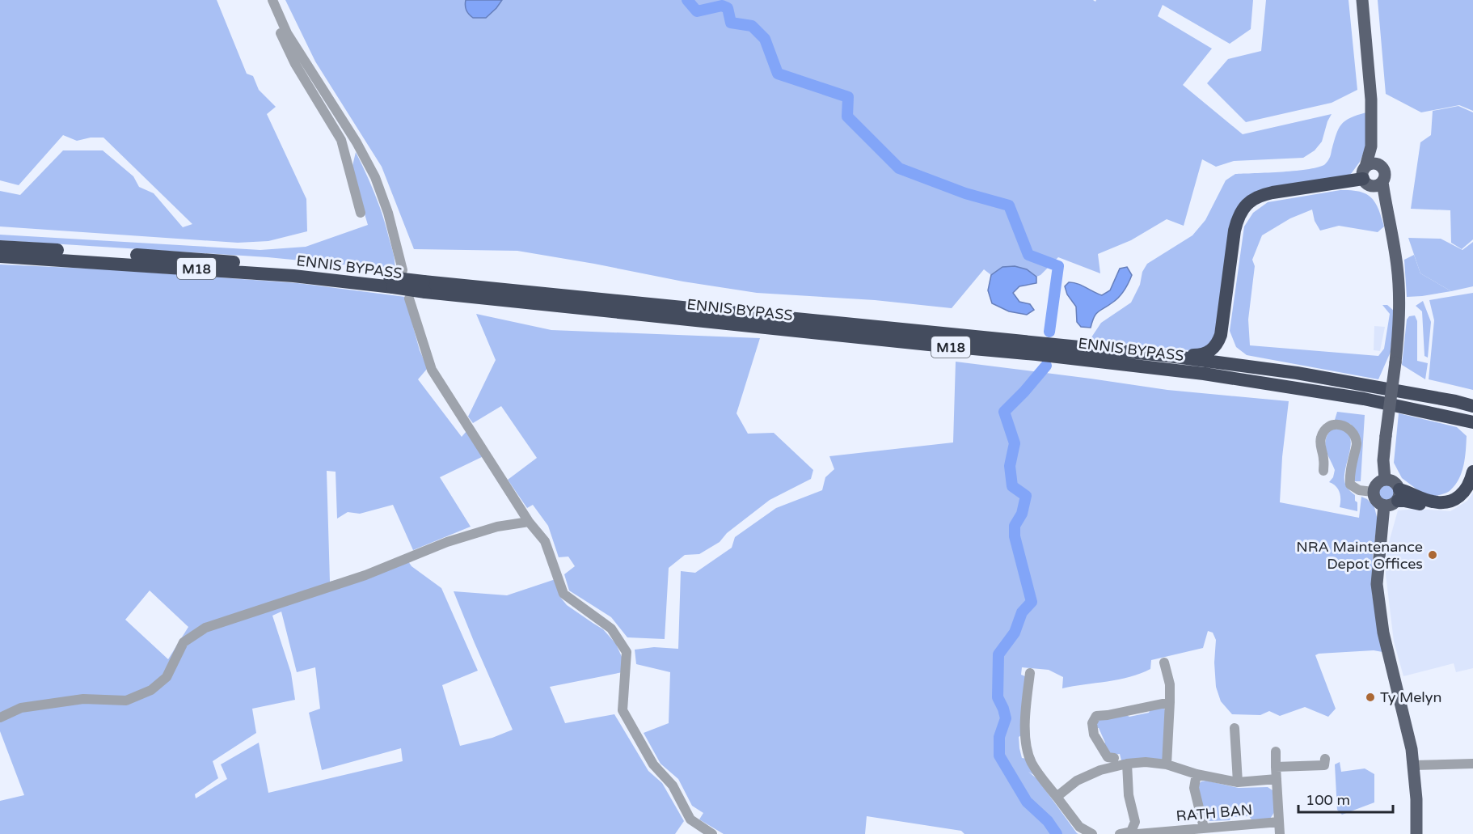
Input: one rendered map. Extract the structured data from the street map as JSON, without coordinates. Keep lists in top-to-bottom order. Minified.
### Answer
{"streets":{"highway":["ENNIS BYPASS","M18"],"street":["RATH BAN"]},"places":["NRA Maintenance Depot Offices","Ty Melyn"],"scale_bar":"100 m"}
